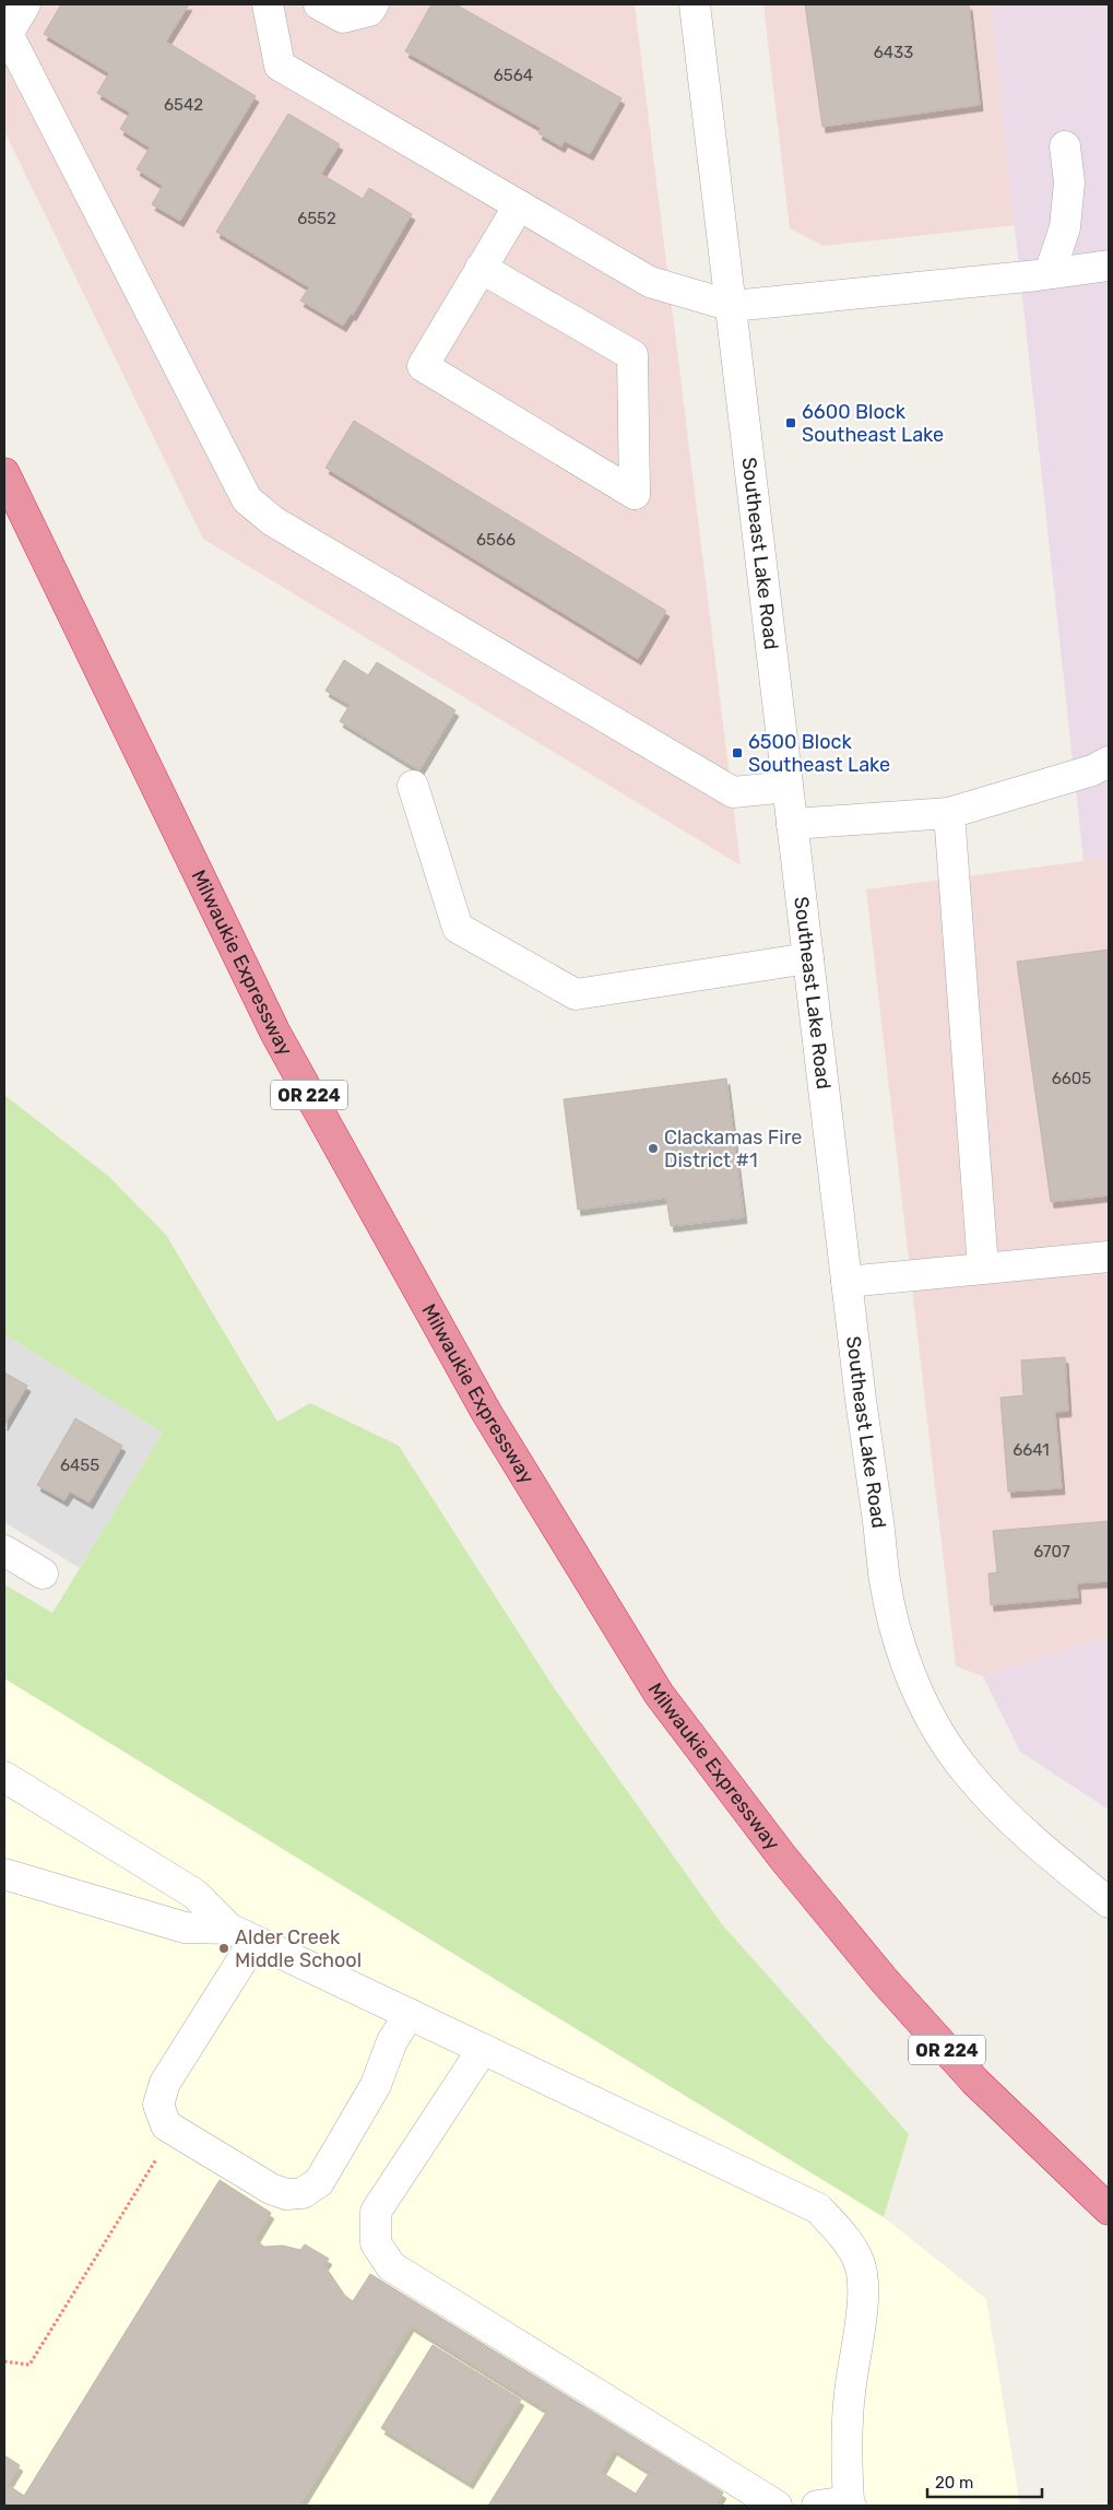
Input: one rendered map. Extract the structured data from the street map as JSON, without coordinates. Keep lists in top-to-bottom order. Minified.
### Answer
{"streets":{"highway":["Milwaukie Expressway","OR 224"],"street":["Southeast Lake Road"]},"places":{"transit":["6600 Block Southeast Lake","6500 Block Southeast Lake"],"other":["Clackamas Fire District #1","Alder Creek Middle School"]},"house_numbers":["6433","6564","6542","6552","6566","6605","6641","6455","6707"],"scale_bar":"20 m"}
